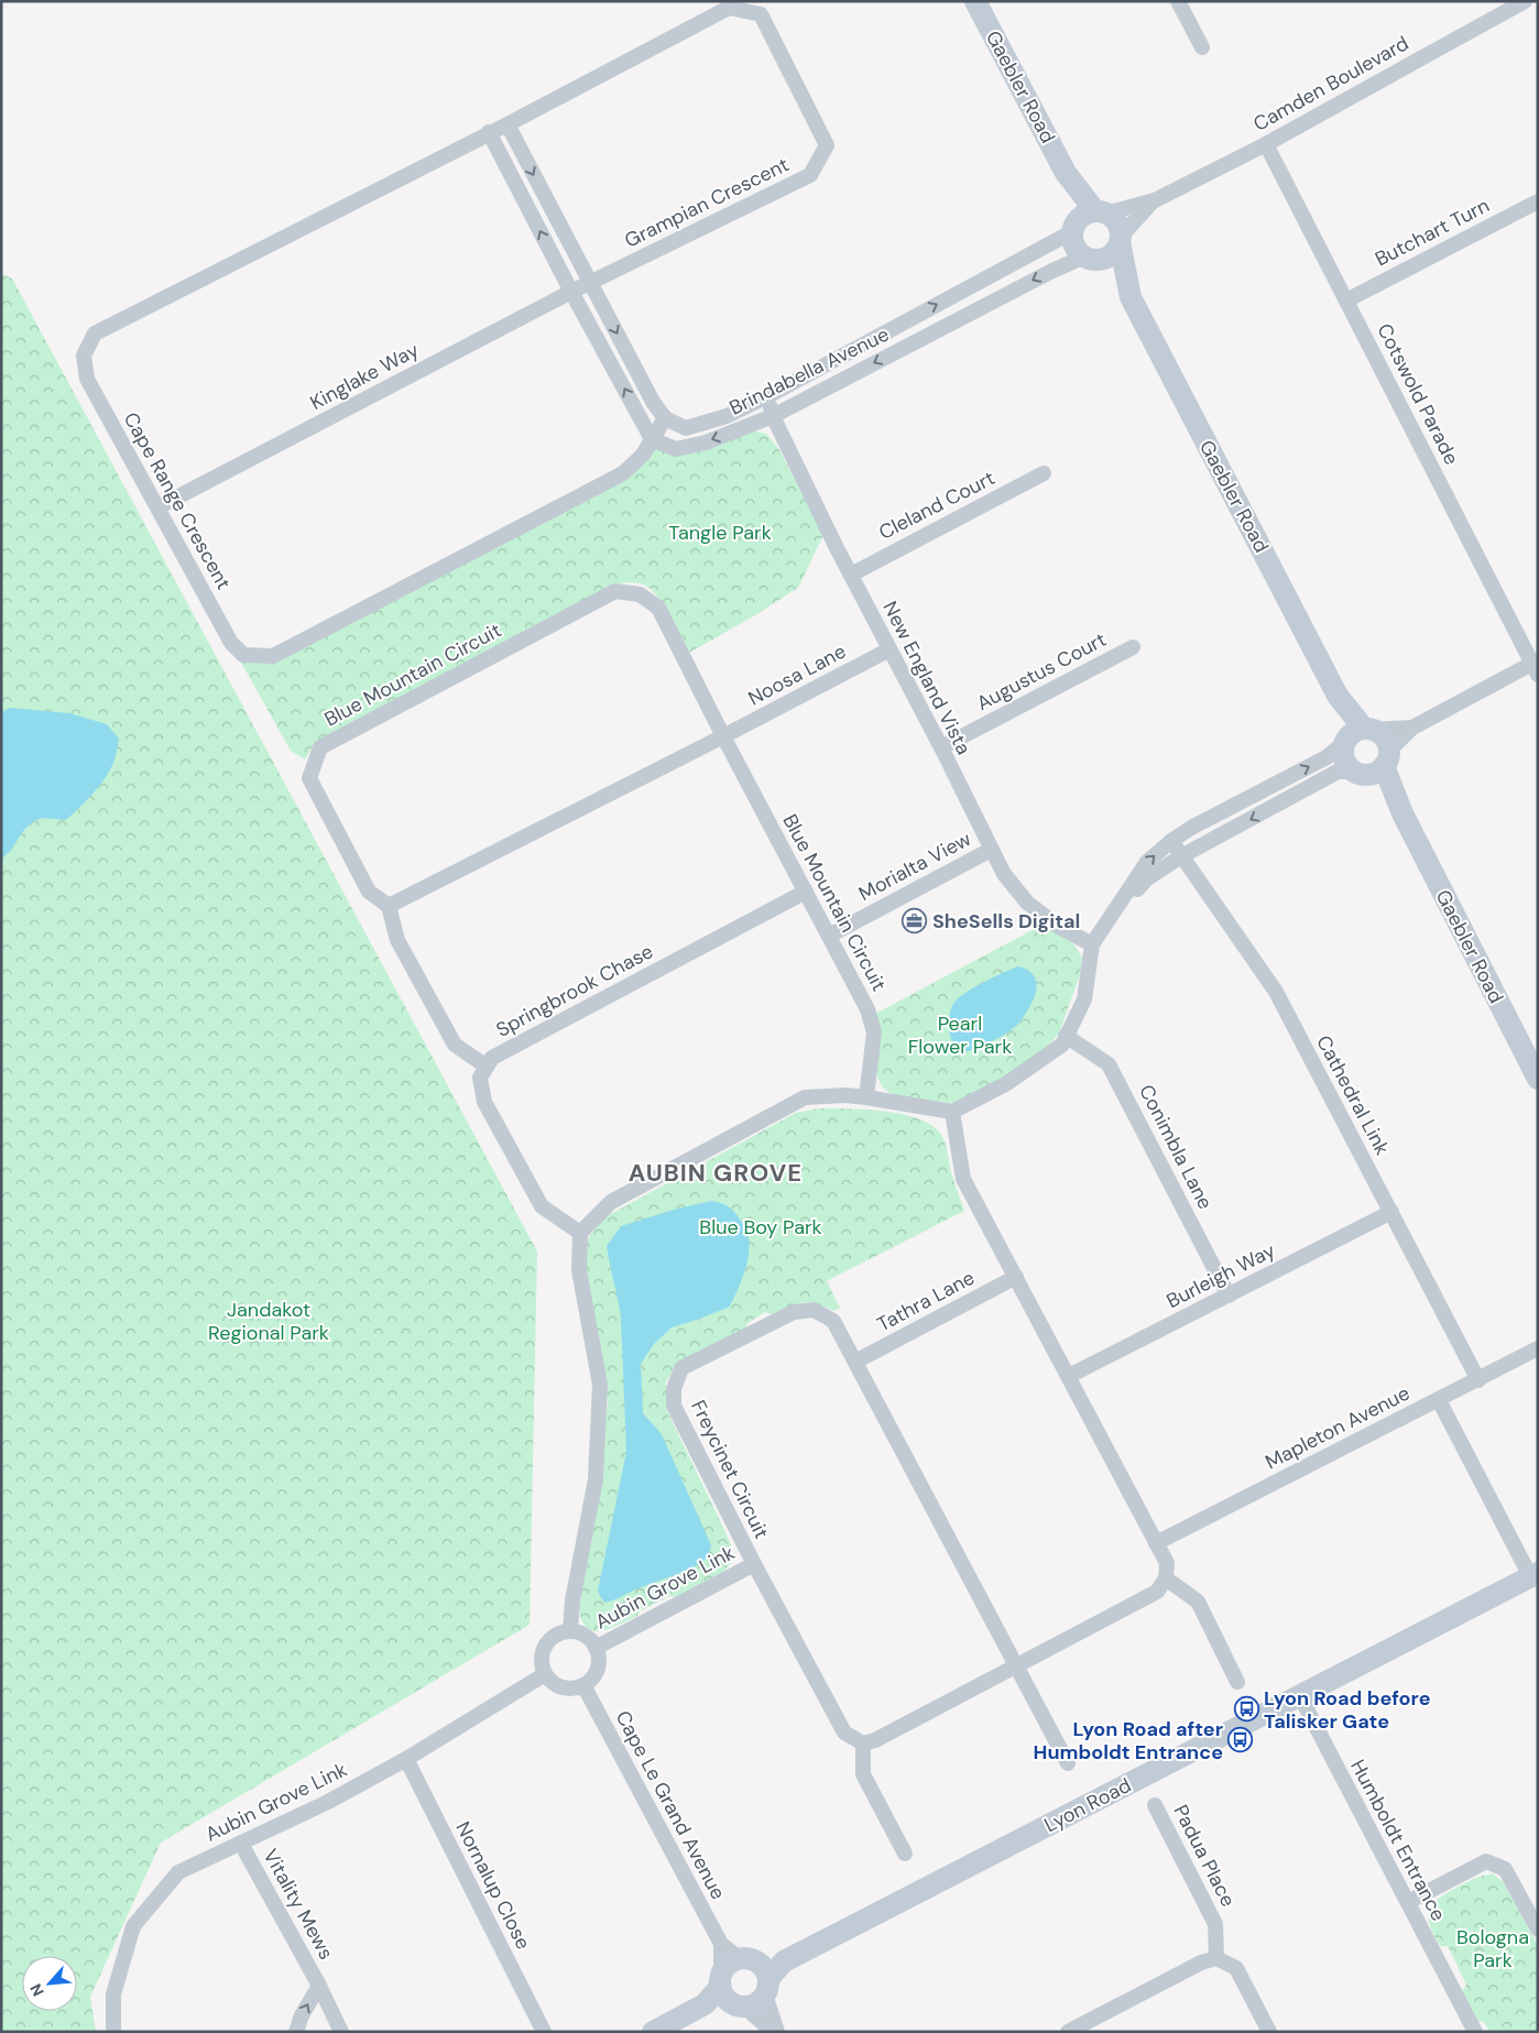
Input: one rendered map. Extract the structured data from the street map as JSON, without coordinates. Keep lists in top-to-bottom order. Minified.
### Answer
{"streets":{"street":["Camden Boulevard","Gaebler Road","Grampian Crescent","Butchart Turn","Brindabella Avenue","Kinglake Way","Cotswold Parade","Cape Range Crescent","Cleland Court","Augustus Court","Blue Mountain Circuit","Noosa Lane","New England Vista","Morialta View","Springbrook Chase","Cathedral Link","Conimbla Lane","Burleigh Way","Tathra Lane","Mapleton Avenue","Freycinet Circuit","Aubin Grove Link","Cape Le Grand Avenue","Lyon Road","Humboldt Entrance","Padua Place","Nornalup Close","Vitality Mews"]},"crossings":[["Camden Boulevard","Gaebler Road"],["Camden Boulevard","Brindabella Avenue"],["Camden Boulevard","Cotswold Parade"],["Gaebler Road","Brindabella Avenue"],["Grampian Crescent","Kinglake Way"],["Grampian Crescent","Cape Range Crescent"],["Butchart Turn","Cotswold Parade"],["Brindabella Avenue","Cape Range Crescent"],["Brindabella Avenue","New England Vista"],["Kinglake Way","Cape Range Crescent"],["Cleland Court","New England Vista"],["Augustus Court","New England Vista"],["Blue Mountain Circuit","Noosa Lane"],["Blue Mountain Circuit","Morialta View"],["Blue Mountain Circuit","Springbrook Chase"],["Noosa Lane","New England Vista"],["New England Vista","Morialta View"],["Cathedral Link","Burleigh Way"],["Cathedral Link","Mapleton Avenue"],["Conimbla Lane","Burleigh Way"],["Tathra Lane","Freycinet Circuit"],["Freycinet Circuit","Aubin Grove Link"],["Aubin Grove Link","Cape Le Grand Avenue"],["Aubin Grove Link","Nornalup Close"],["Aubin Grove Link","Vitality Mews"],["Cape Le Grand Avenue","Lyon Road"],["Lyon Road","Humboldt Entrance"]],"districts":["AUBIN GROVE"],"parks":["Tangle Park","Pearl Flower Park","Blue Boy Park","Jandakot Regional Park","Bologna Park"],"places":{"office":["SheSells Digital"],"bus stop":["Lyon Road before Talisker Gate","Lyon Road after Humboldt Entrance"]},"north":"bottom left"}
